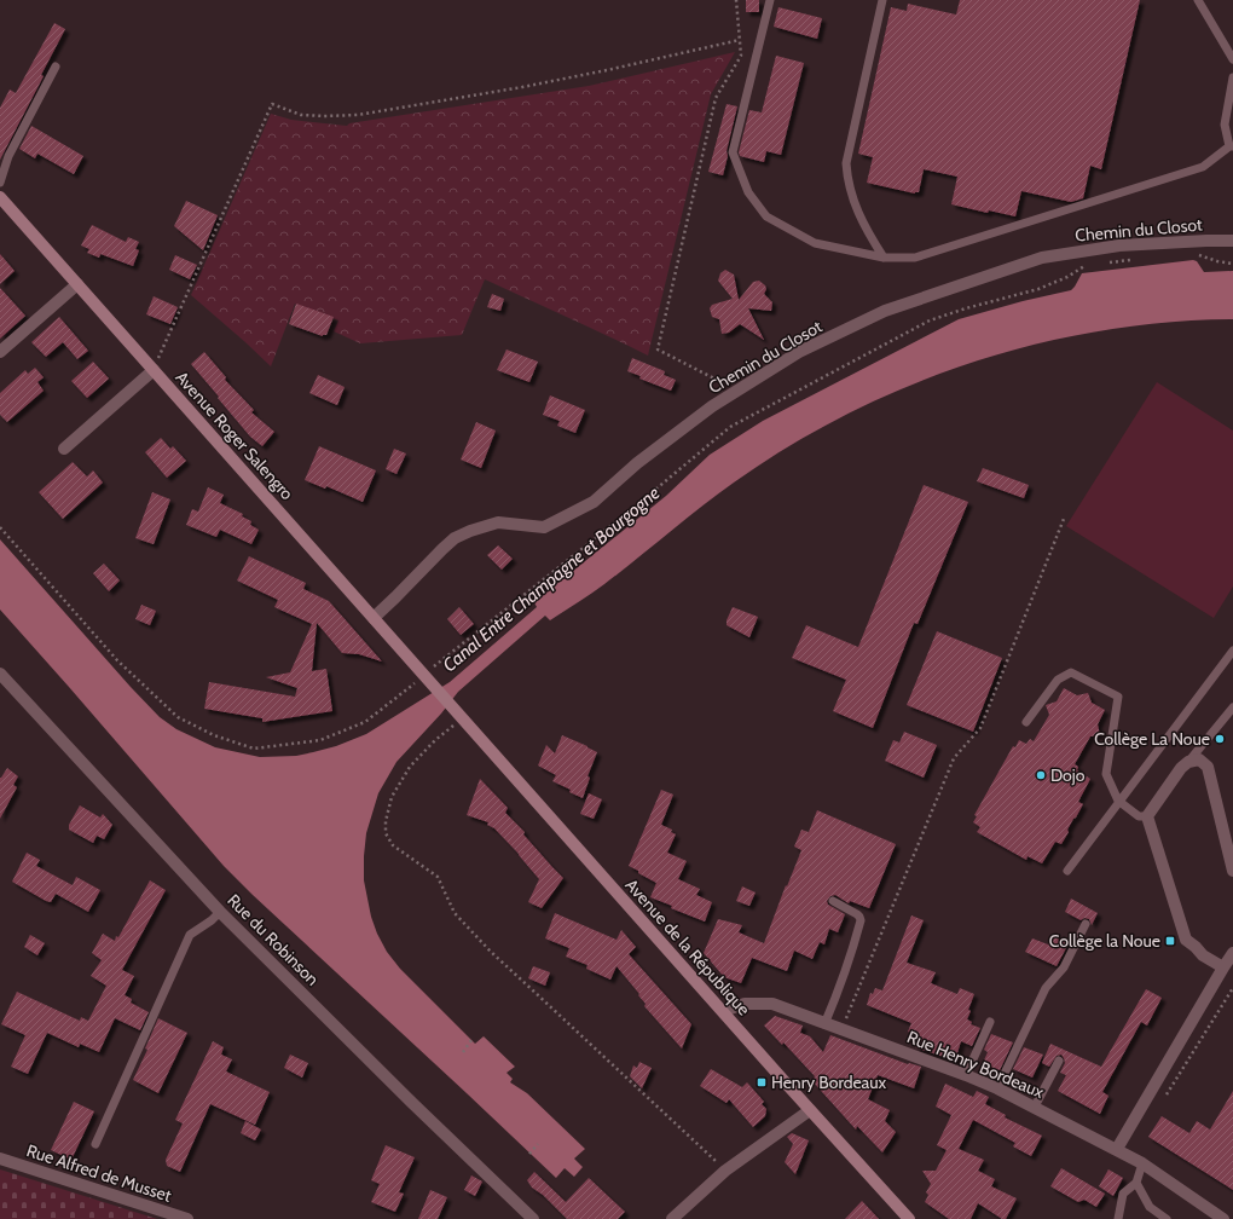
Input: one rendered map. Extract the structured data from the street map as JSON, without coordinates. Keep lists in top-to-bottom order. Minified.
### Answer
{"streets":{"main road":["Avenue Roger Salengro","Avenue de la République"],"street":["Chemin du Closot","Rue du Robinson","Rue Henry Bordeaux","Rue Alfred de Musset"]},"crossings":[["Chemin du Closot","Avenue Roger Salengro"],["Avenue Roger Salengro","Avenue de la République"],["Avenue de la République","Rue Henry Bordeaux"]],"water":["Canal Entre Champagne et Bourgogne"],"places":{"other":["Collège La Noue","Dojo"],"transit":["Collège la Noue","Henry Bordeaux"]}}
